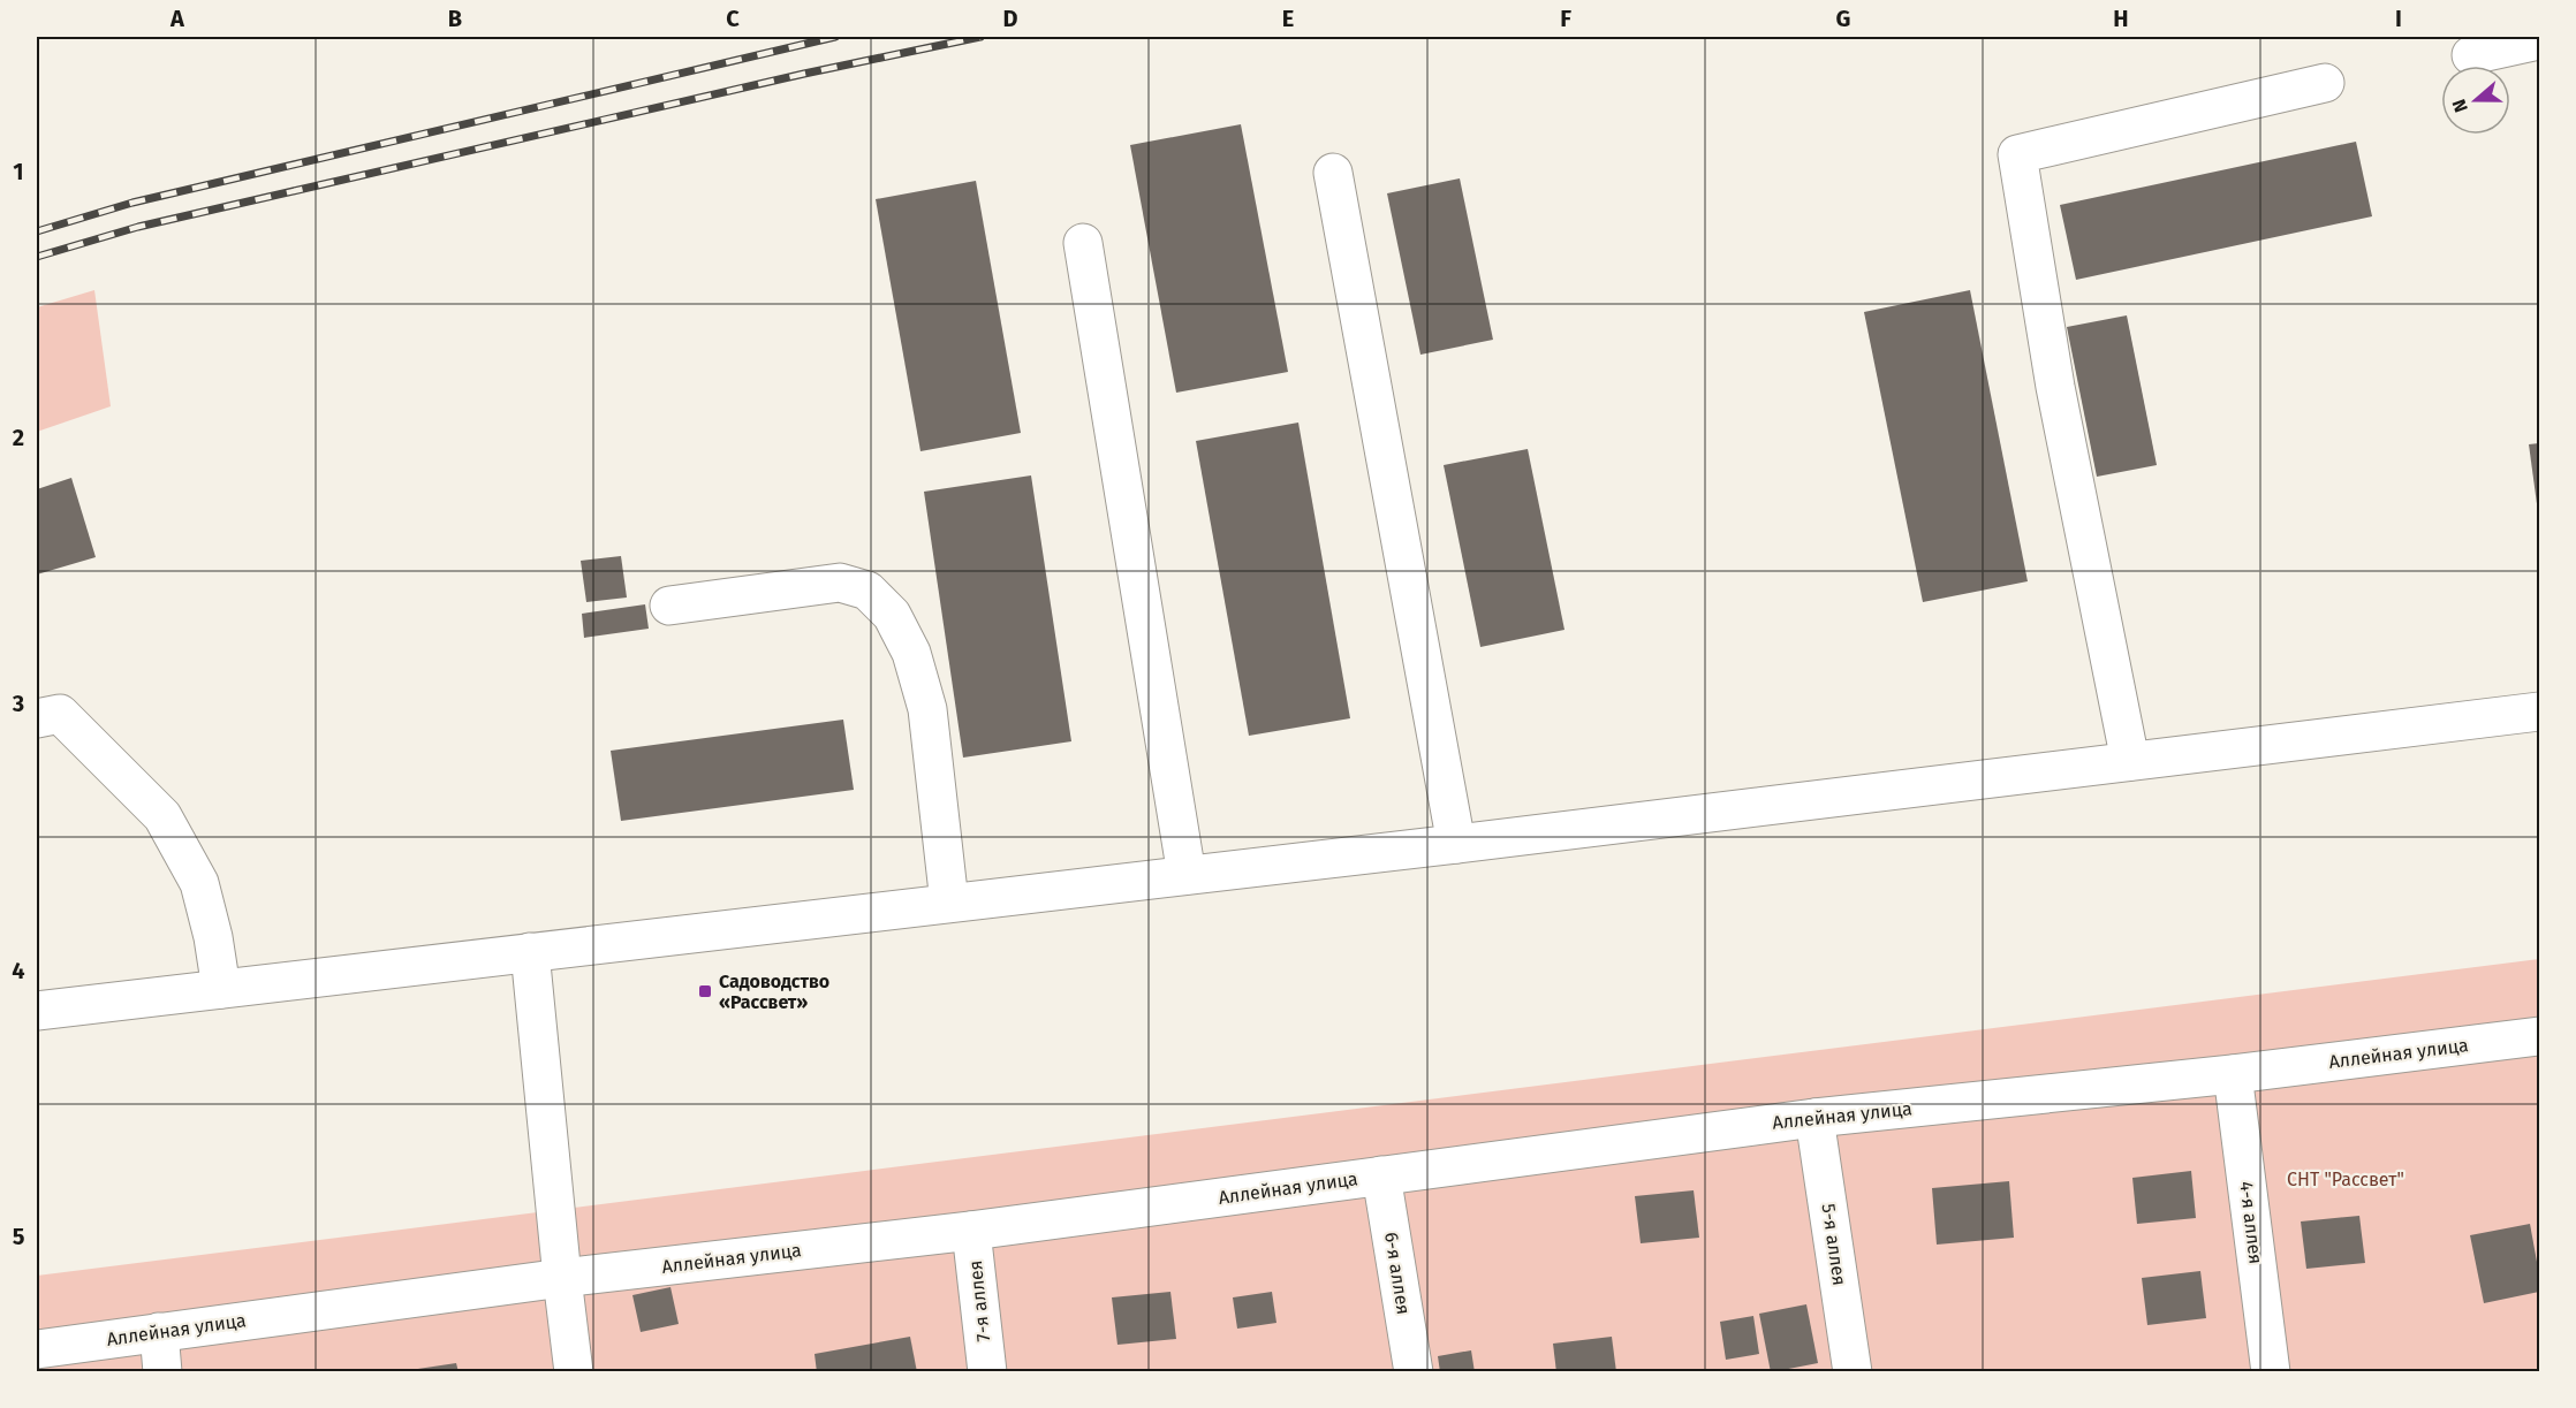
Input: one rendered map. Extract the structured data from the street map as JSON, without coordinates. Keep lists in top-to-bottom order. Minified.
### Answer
{"streets":{"street":["Аллейная улица","4-я аллея","5-я аллея","6-я аллея","7-я аллея"]},"crossings":[["Аллейная улица","4-я аллея"],["Аллейная улица","5-я аллея"],["Аллейная улица","6-я аллея"],["Аллейная улица","7-я аллея"]],"parks":["СНТ \"Рассвет\""],"places":{"transit":["Садоводство «Рассвет»"]},"north":"left","grid":{"columns":["A","B","C","D","E","F","G","H","I"],"rows":["1","2","3","4","5"]}}
